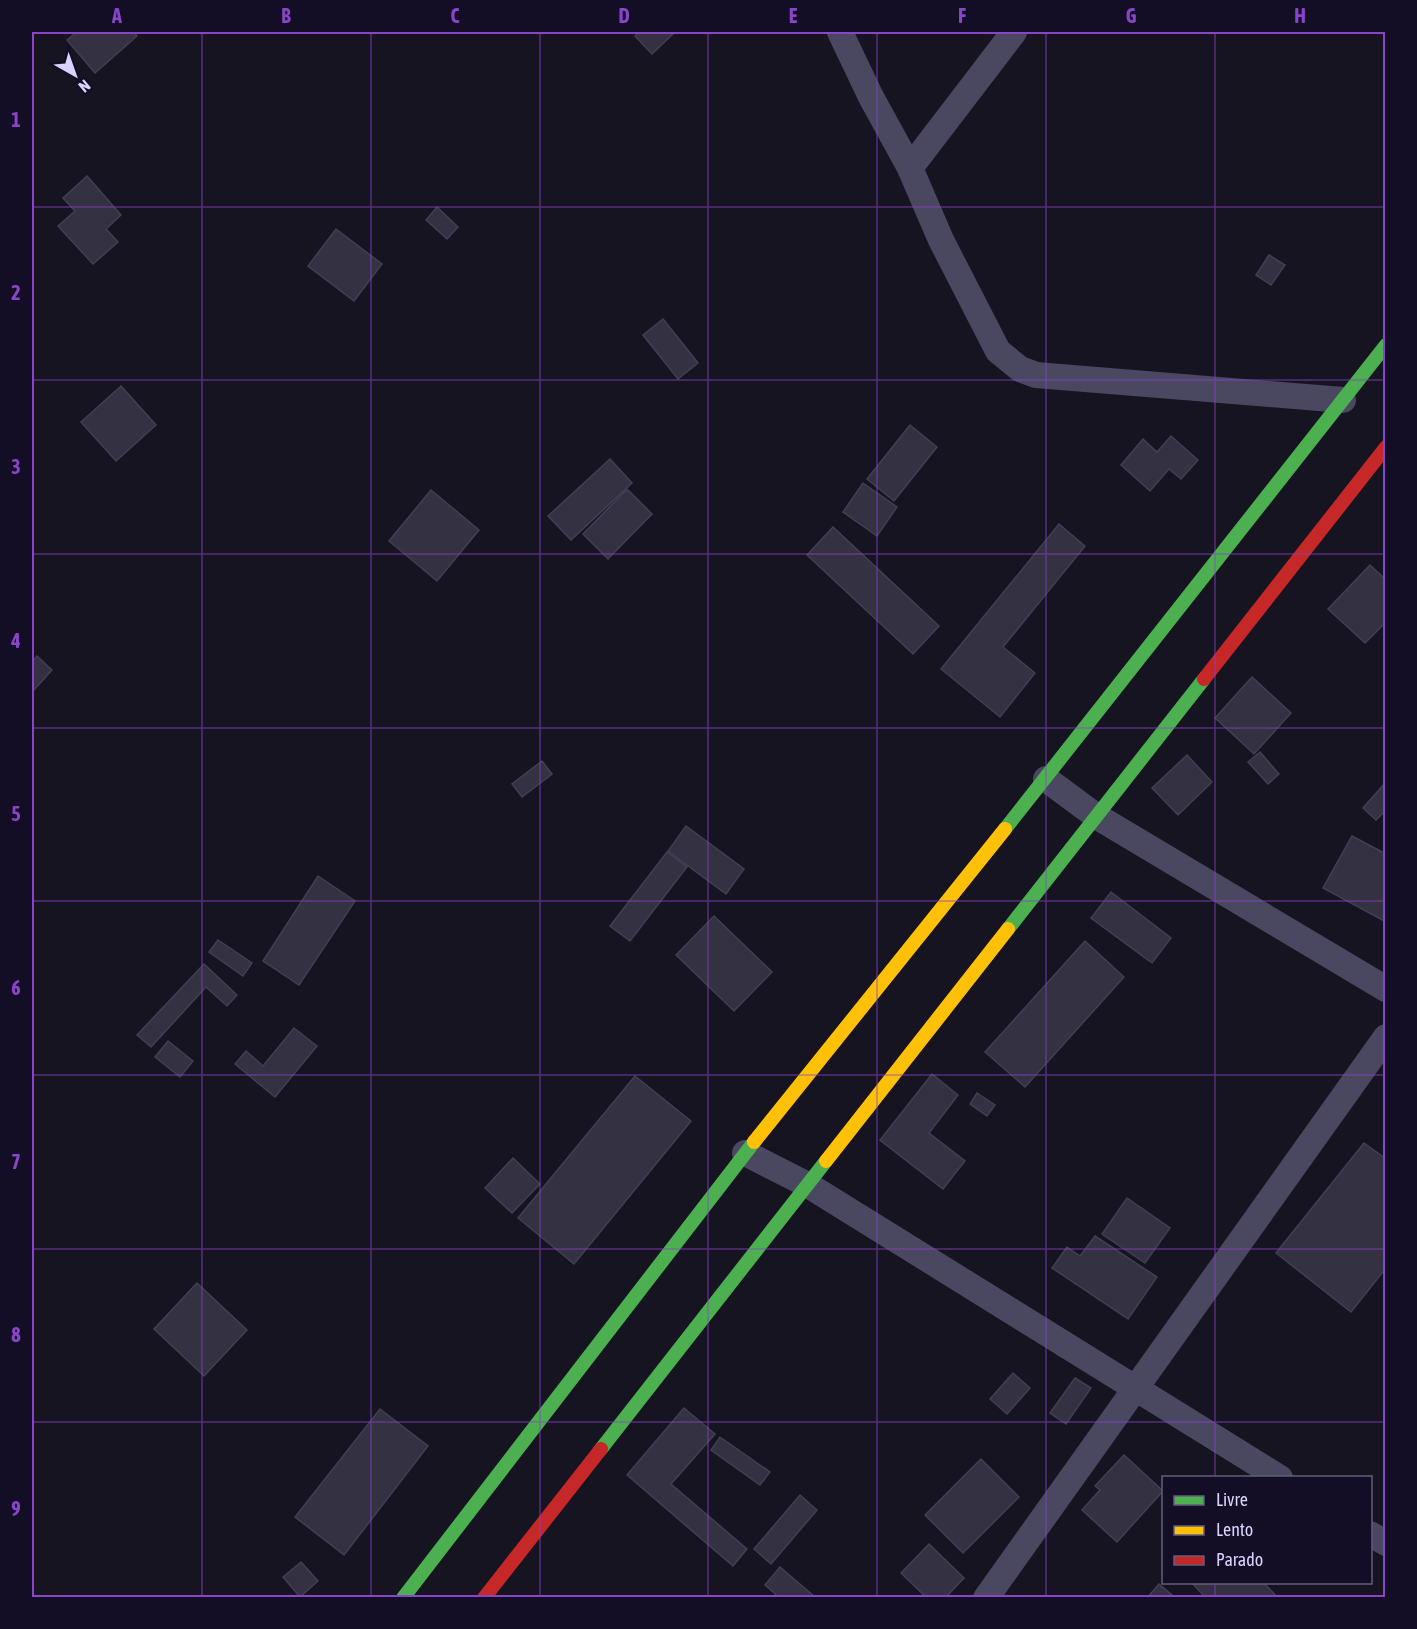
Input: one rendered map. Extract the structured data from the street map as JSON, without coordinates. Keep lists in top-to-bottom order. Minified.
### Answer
{"legend":["Livre","Lento","Parado"],"north":"bottom right","grid":{"columns":["A","B","C","D","E","F","G","H"],"rows":["1","2","3","4","5","6","7","8","9"]}}
